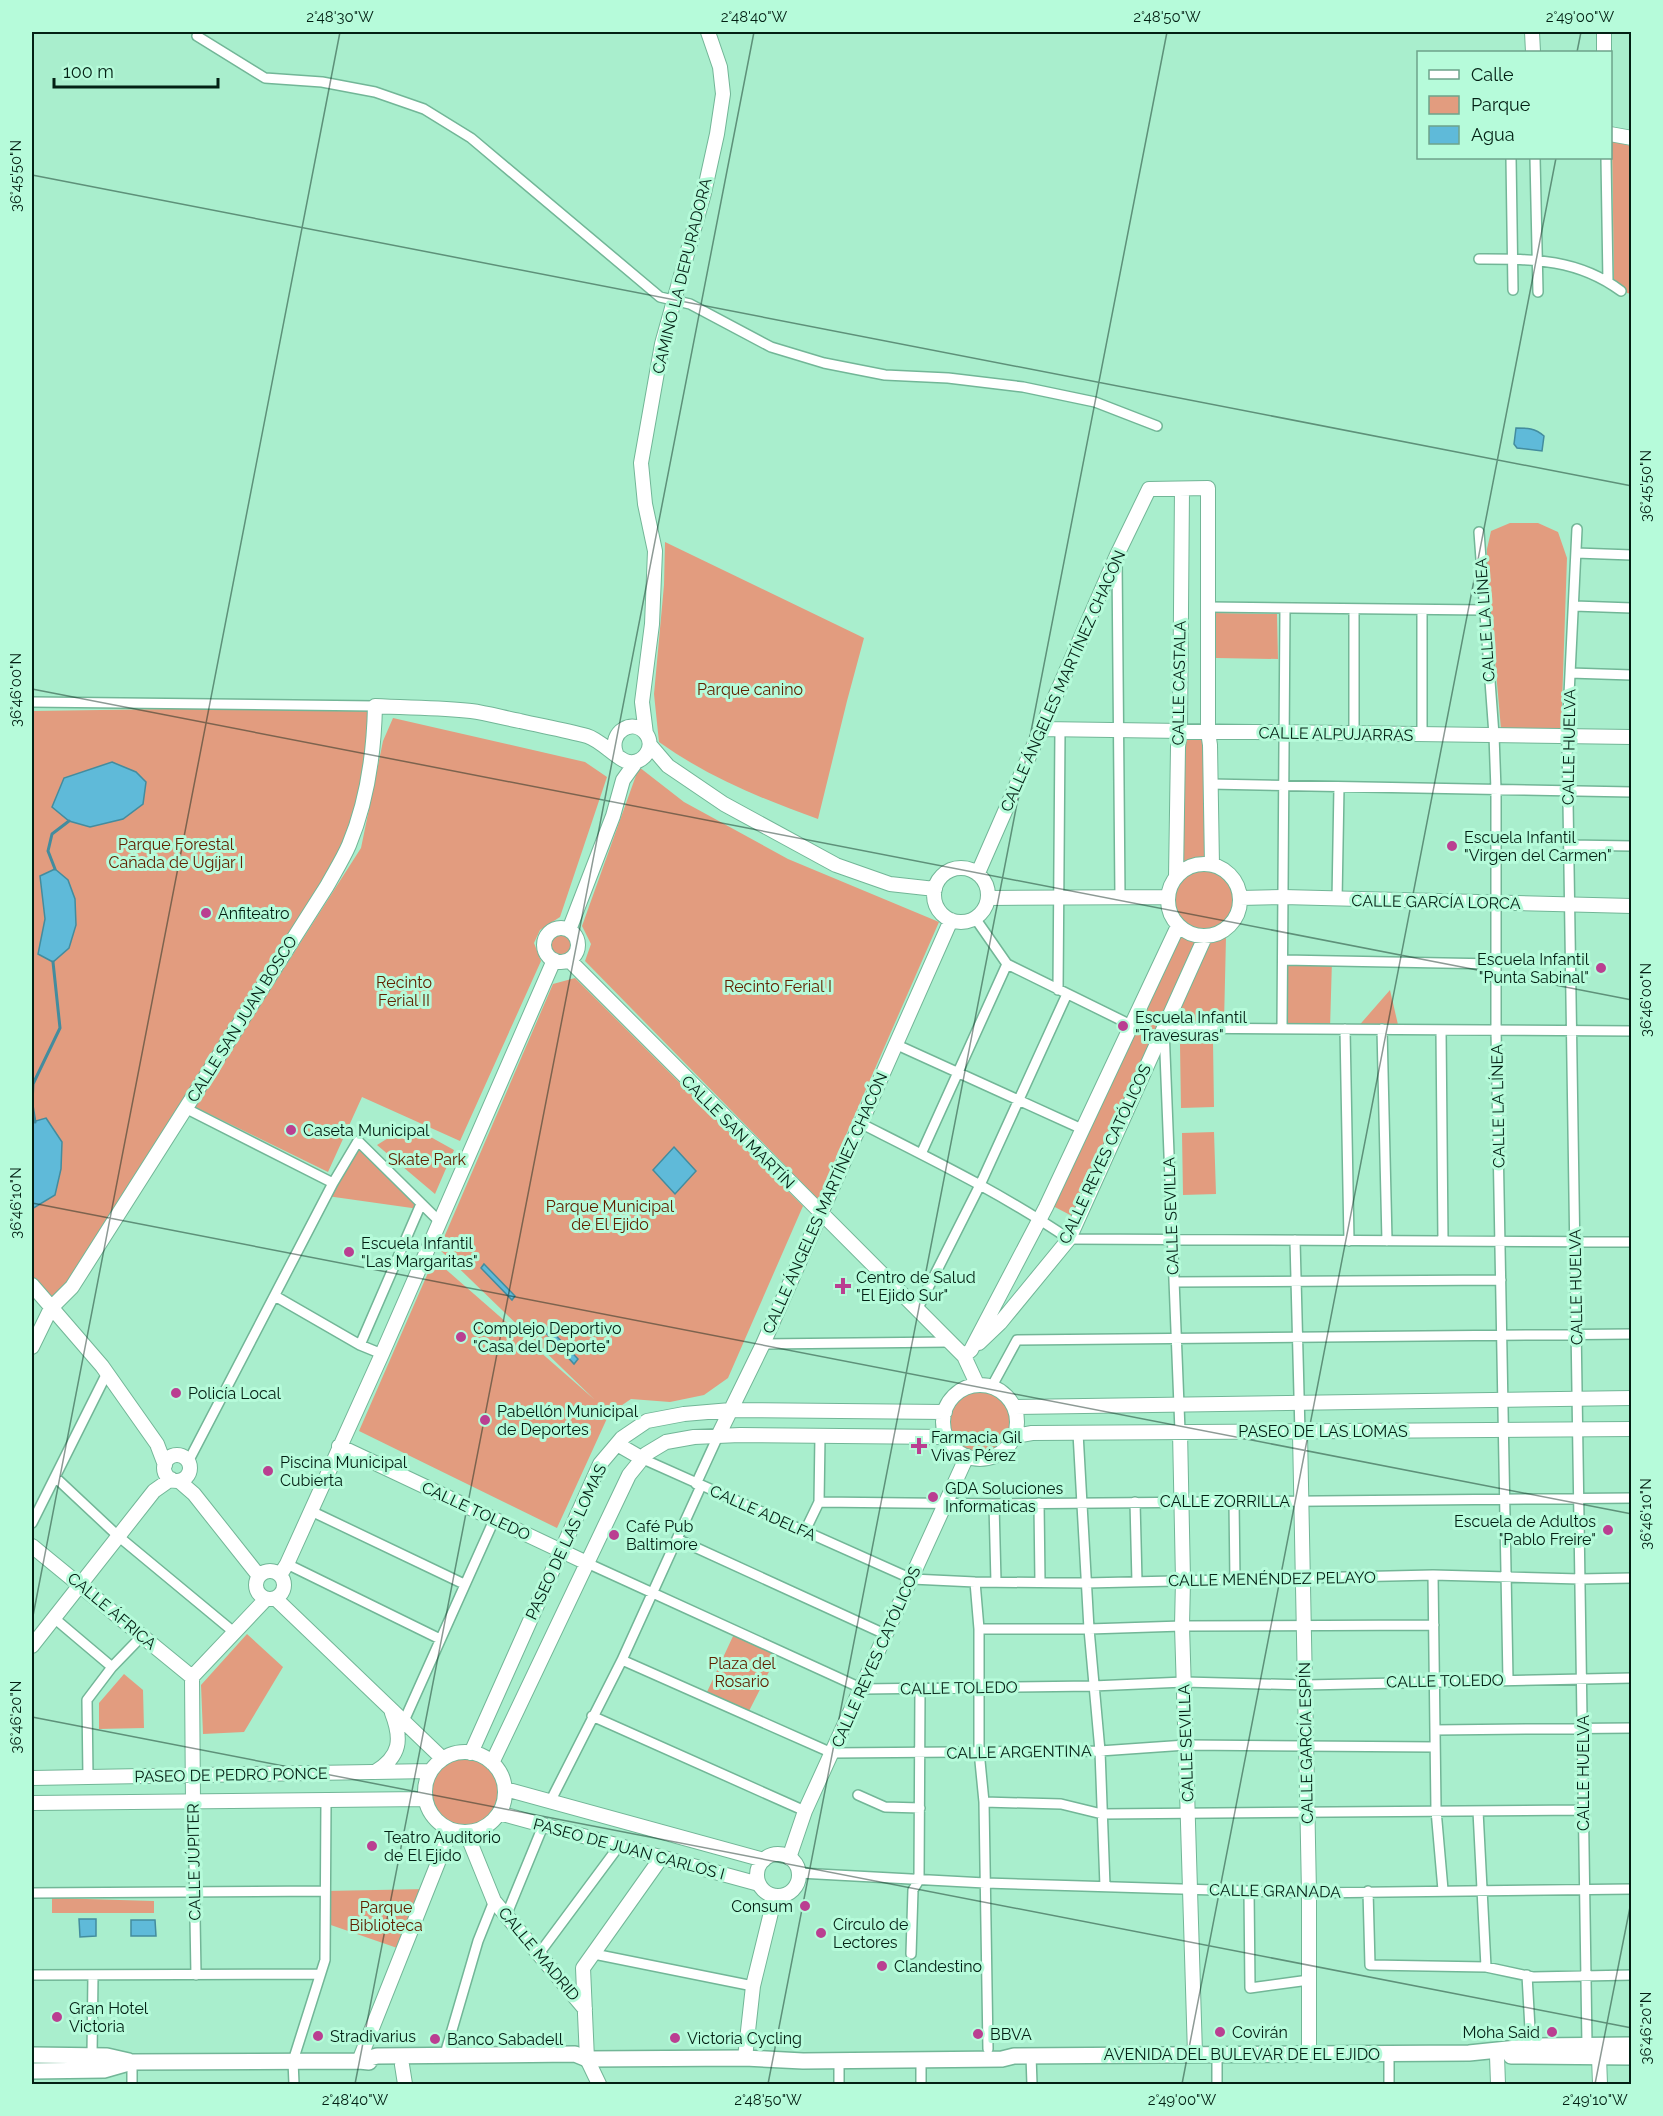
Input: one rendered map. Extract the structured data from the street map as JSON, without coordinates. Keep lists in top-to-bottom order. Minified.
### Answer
{"streets":{"main road":["AVENIDA DEL BULEVAR DE EL EJIDO"],"street":["CAMINO LA DEPURADORA","CALLE LA LÍNEA","CALLE ÁNGELES MARTÍNEZ CHACÓN","CALLE CASTALA","CALLE ALPUJARRAS","CALLE HUELVA","CALLE GARCÍA LORCA","CALLE SAN JUAN BOSCO","CALLE SAN MARTÍN","CALLE REYES CATÓLICOS","CALLE SEVILLA","PASEO DE LAS LOMAS","CALLE ZORRILLA","CALLE TOLEDO","CALLE ADELFA","CALLE MENÉNDEZ PELAYO","CALLE ÁFRICA","CALLE GARCÍA ESPÍN","CALLE ARGENTINA","PASEO DE PEDRO PONCE","PASEO DE JUAN CARLOS I","CALLE JÚPITER","CALLE GRANADA","CALLE MADRID"]},"crossings":[["CALLE LA LÍNEA","CALLE ALPUJARRAS"],["CALLE LA LÍNEA","CALLE GARCÍA LORCA"],["CALLE LA LÍNEA","PASEO DE LAS LOMAS"],["CALLE LA LÍNEA","CALLE ZORRILLA"],["CALLE LA LÍNEA","CALLE TOLEDO"],["CALLE LA LÍNEA","CALLE MENÉNDEZ PELAYO"],["CALLE ÁNGELES MARTÍNEZ CHACÓN","CALLE CASTALA"],["CALLE ÁNGELES MARTÍNEZ CHACÓN","CALLE ALPUJARRAS"],["CALLE ÁNGELES MARTÍNEZ CHACÓN","CALLE SAN MARTÍN"],["CALLE ÁNGELES MARTÍNEZ CHACÓN","PASEO DE LAS LOMAS"],["CALLE ÁNGELES MARTÍNEZ CHACÓN","CALLE TOLEDO"],["CALLE ÁNGELES MARTÍNEZ CHACÓN","CALLE ADELFA"],["CALLE ÁNGELES MARTÍNEZ CHACÓN","CALLE ARGENTINA"],["CALLE ÁNGELES MARTÍNEZ CHACÓN","PASEO DE JUAN CARLOS I"],["CALLE CASTALA","CALLE ALPUJARRAS"],["CALLE CASTALA","CALLE GARCÍA LORCA"],["CALLE CASTALA","CALLE REYES CATÓLICOS"],["CALLE ALPUJARRAS","CALLE HUELVA"],["CALLE HUELVA","CALLE GARCÍA LORCA"],["CALLE HUELVA","PASEO DE LAS LOMAS"],["CALLE HUELVA","CALLE ZORRILLA"],["CALLE HUELVA","CALLE TOLEDO"],["CALLE HUELVA","CALLE MENÉNDEZ PELAYO"],["CALLE HUELVA","CALLE GRANADA"],["CALLE HUELVA","AVENIDA DEL BULEVAR DE EL EJIDO"],["CALLE GARCÍA LORCA","CALLE REYES CATÓLICOS"],["CALLE SAN MARTÍN","CALLE REYES CATÓLICOS"],["CALLE SAN MARTÍN","PASEO DE LAS LOMAS"],["CALLE REYES CATÓLICOS","CALLE SEVILLA"],["CALLE REYES CATÓLICOS","PASEO DE LAS LOMAS"],["CALLE REYES CATÓLICOS","CALLE ZORRILLA"],["CALLE REYES CATÓLICOS","CALLE TOLEDO"],["CALLE REYES CATÓLICOS","CALLE ADELFA"],["CALLE REYES CATÓLICOS","CALLE MENÉNDEZ PELAYO"],["CALLE REYES CATÓLICOS","CALLE ARGENTINA"],["CALLE REYES CATÓLICOS","PASEO DE JUAN CARLOS I"],["CALLE REYES CATÓLICOS","CALLE GRANADA"],["CALLE SEVILLA","PASEO DE LAS LOMAS"],["CALLE SEVILLA","CALLE ZORRILLA"],["CALLE SEVILLA","CALLE TOLEDO"],["CALLE SEVILLA","CALLE MENÉNDEZ PELAYO"],["CALLE SEVILLA","CALLE ARGENTINA"],["CALLE SEVILLA","CALLE GRANADA"],["CALLE SEVILLA","AVENIDA DEL BULEVAR DE EL EJIDO"],["PASEO DE LAS LOMAS","CALLE TOLEDO"],["PASEO DE LAS LOMAS","CALLE ADELFA"],["PASEO DE LAS LOMAS","CALLE GARCÍA ESPÍN"],["PASEO DE LAS LOMAS","PASEO DE PEDRO PONCE"],["PASEO DE LAS LOMAS","PASEO DE JUAN CARLOS I"],["PASEO DE LAS LOMAS","CALLE MADRID"],["CALLE ZORRILLA","CALLE GARCÍA ESPÍN"],["CALLE TOLEDO","CALLE GARCÍA ESPÍN"],["CALLE ADELFA","CALLE MENÉNDEZ PELAYO"],["CALLE MENÉNDEZ PELAYO","CALLE GARCÍA ESPÍN"],["CALLE ÁFRICA","CALLE JÚPITER"],["CALLE GARCÍA ESPÍN","CALLE ARGENTINA"],["CALLE GARCÍA ESPÍN","CALLE GRANADA"],["CALLE GARCÍA ESPÍN","AVENIDA DEL BULEVAR DE EL EJIDO"],["PASEO DE PEDRO PONCE","PASEO DE JUAN CARLOS I"],["PASEO DE PEDRO PONCE","CALLE JÚPITER"],["PASEO DE PEDRO PONCE","CALLE MADRID"],["PASEO DE JUAN CARLOS I","CALLE GRANADA"],["PASEO DE JUAN CARLOS I","CALLE MADRID"],["CALLE MADRID","AVENIDA DEL BULEVAR DE EL EJIDO"]],"parks":["Parque canino","Parque Forestal Cañada de Ugíjar I","Recinto Ferial II","Recinto Ferial I","Skate Park","Parque Municipal de El Ejido","Plaza del Rosario","Parque Biblioteca"],"places":{"other":["Escuela Infantil \"Virgen del Carmen\"","Anfiteatro","Escuela Infantil \"Punta Sabinal\"","Escuela Infantil \"Travesuras\"","Caseta Municipal","Escuela Infantil \"Las Margaritas\"","Complejo Deportivo \"Casa del Deporte\"","Policía Local","Pabellón Municipal de Deportes","Piscina Municipal Cubierta","GDA Soluciones Informaticas","Escuela de Adultos \"Pablo Freire\"","Café Pub Baltimore","Teatro Auditorio de El Ejido","Consum","Círculo de Lectores","Clandestino","Gran Hotel Victoria","Covirán","Moha Said","BBVA","Stradivarius","Victoria Cycling","Banco Sabadell"],"health":["Centro de Salud \"El Ejido Sur\"","Farmacia Gil Vivas Pérez"]},"legend":["Calle","Parque","Agua"],"scale_bar":"100 m","coordinates":["2°48'30\"W","2°48'40\"W","2°48'50\"W","2°49'00\"W","36°45'50\"N","36°46'00\"N","36°46'10\"N","36°46'20\"N","2°49'10\"W"]}
